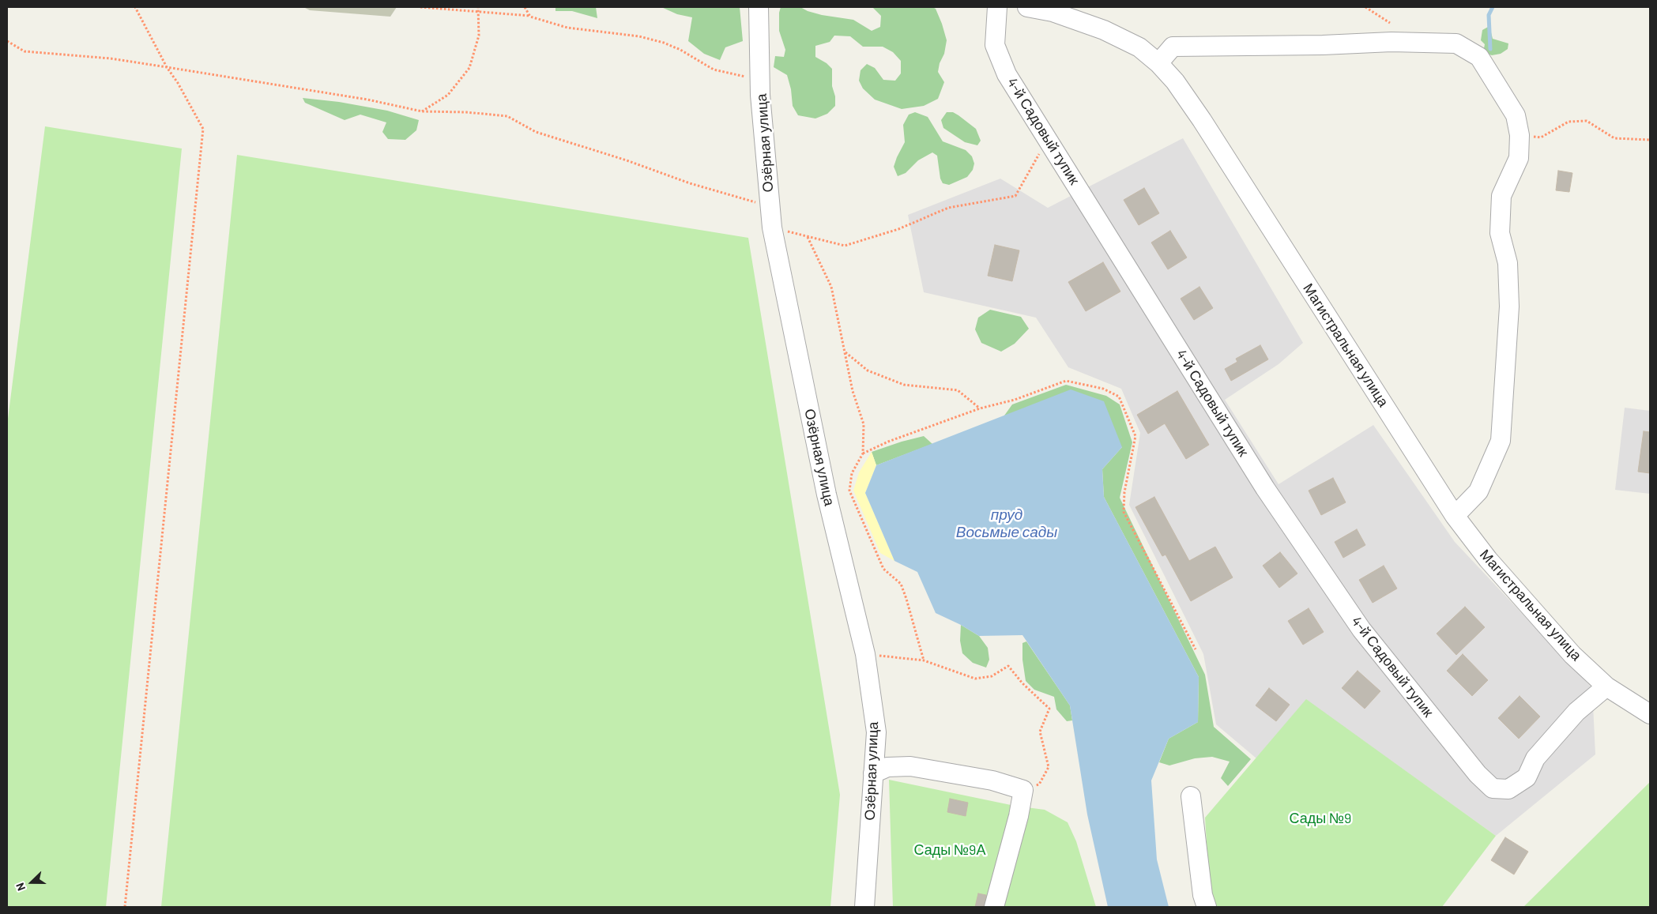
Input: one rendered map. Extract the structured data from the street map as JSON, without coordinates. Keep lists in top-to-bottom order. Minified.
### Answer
{"streets":{"street":["4-й Садовый тупик","Озёрная улица","Магистральная улица"]},"crossings":[["4-й Садовый тупик","Магистральная улица"]],"water":["пруд Восьмые сады"],"parks":["Сады №9","Сады №9А"],"north":"left"}
